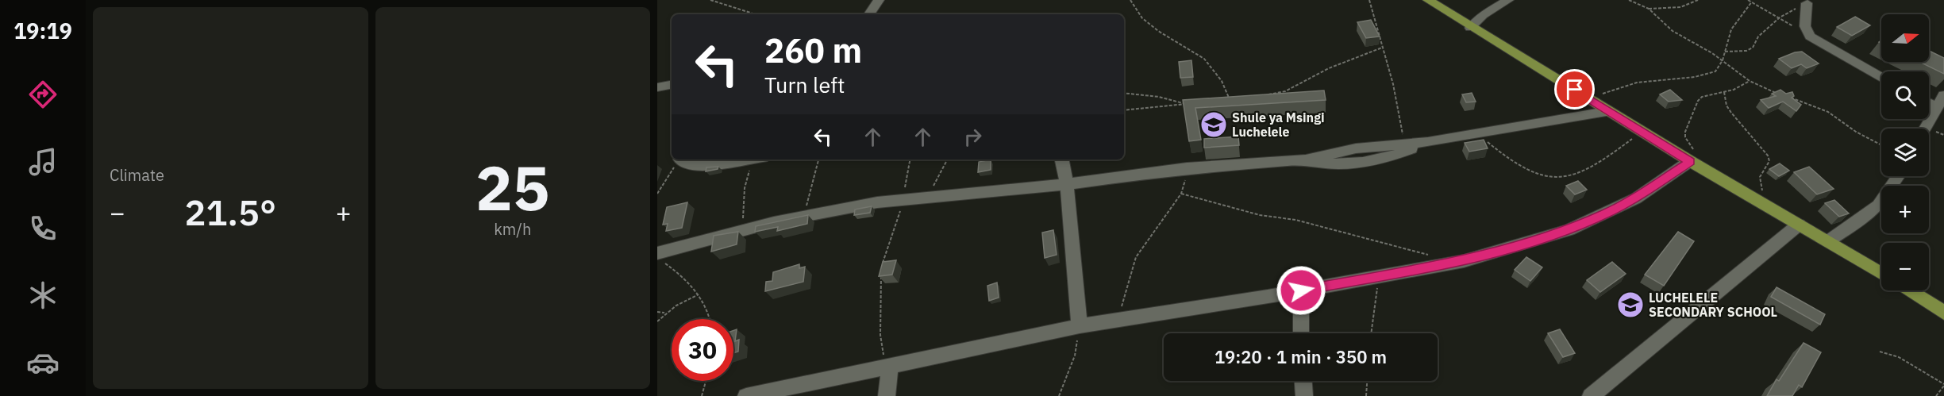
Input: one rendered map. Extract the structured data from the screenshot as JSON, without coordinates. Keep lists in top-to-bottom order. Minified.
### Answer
{"places":{"school or university":["Shule ya Msingi Luchelele","LUCHELELE SECONDARY SCHOOL"]},"north":"right","page":{"tabs":"19:19","tile":["Climate",["25","km/h"]],"map_buttons":["+","−"],"turn":["260 m","Turn left"],"heat":["−","21.5°","+"],"limit":"30","trip":"19:20 · 1 min · 350 m"}}
